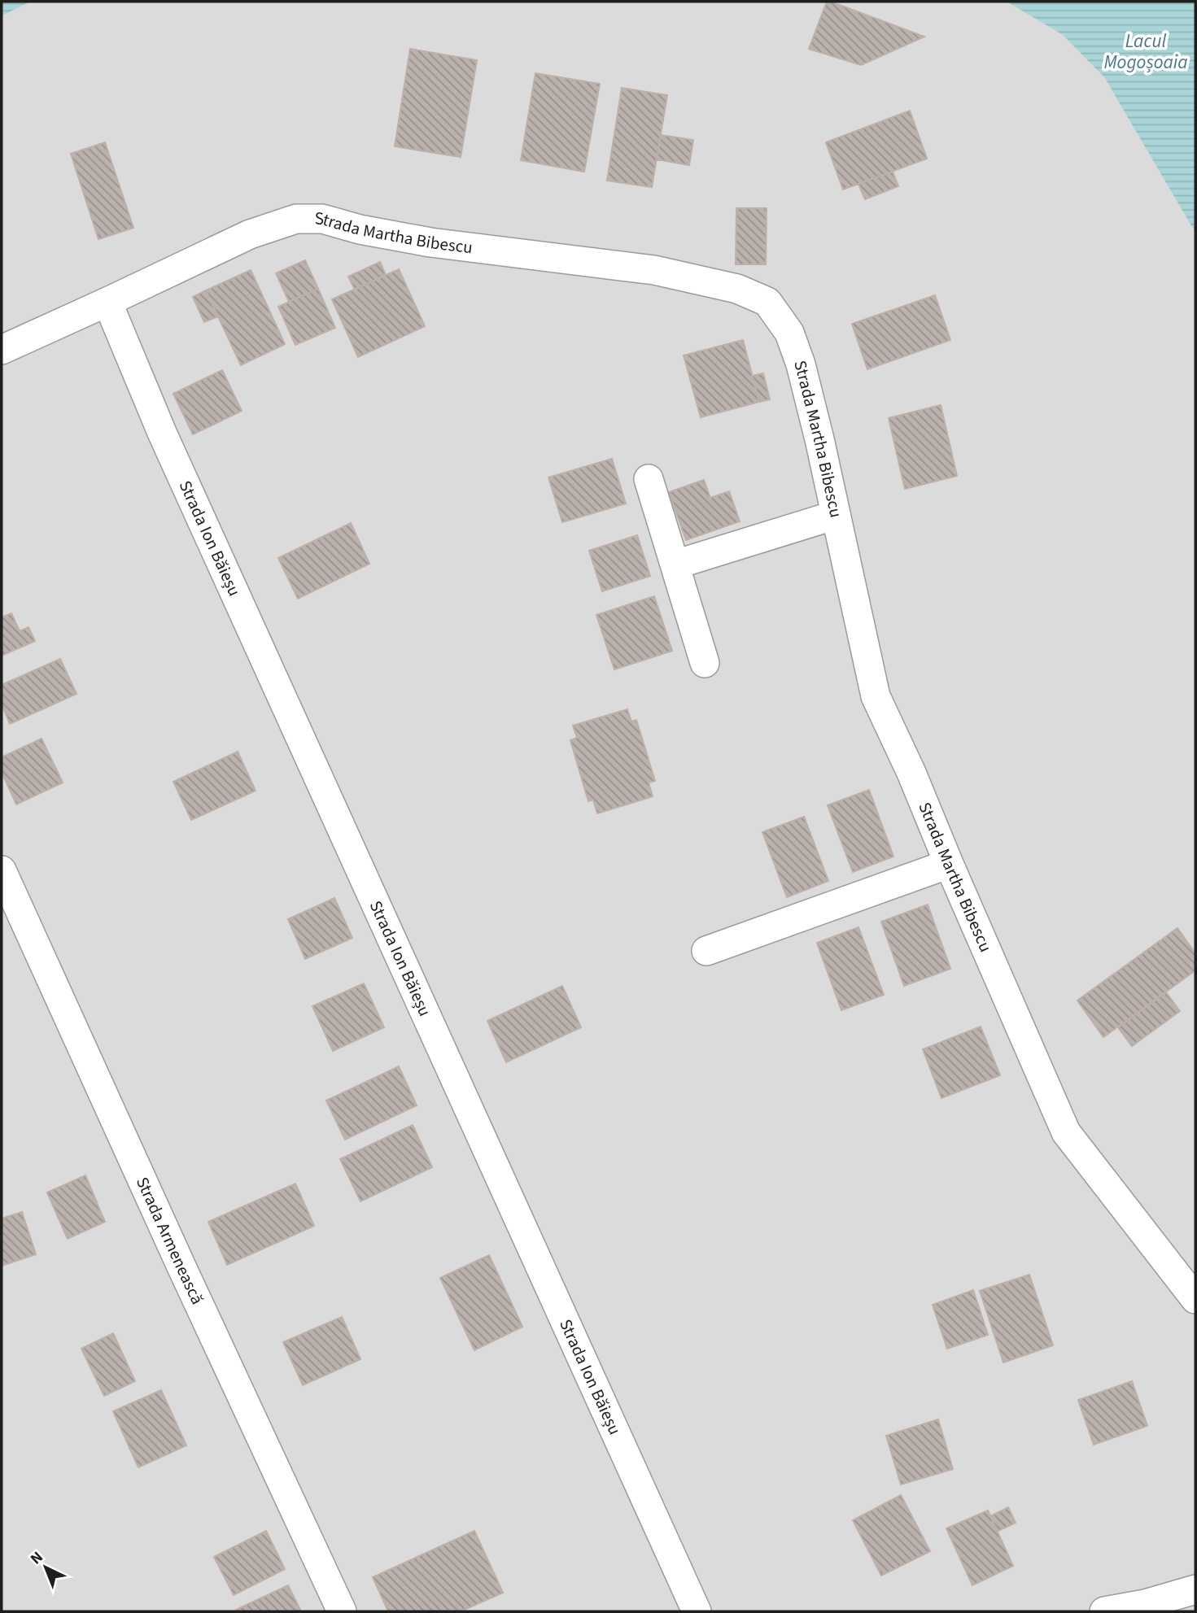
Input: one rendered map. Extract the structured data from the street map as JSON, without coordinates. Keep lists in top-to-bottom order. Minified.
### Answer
{"streets":{"street":["Strada Martha Bibescu","Strada Ion Băieșu","Strada Armenească"]},"crossings":[["Strada Martha Bibescu","Strada Ion Băieșu"]],"water":["Lacul Mogoșoaia"],"north":"top left"}
